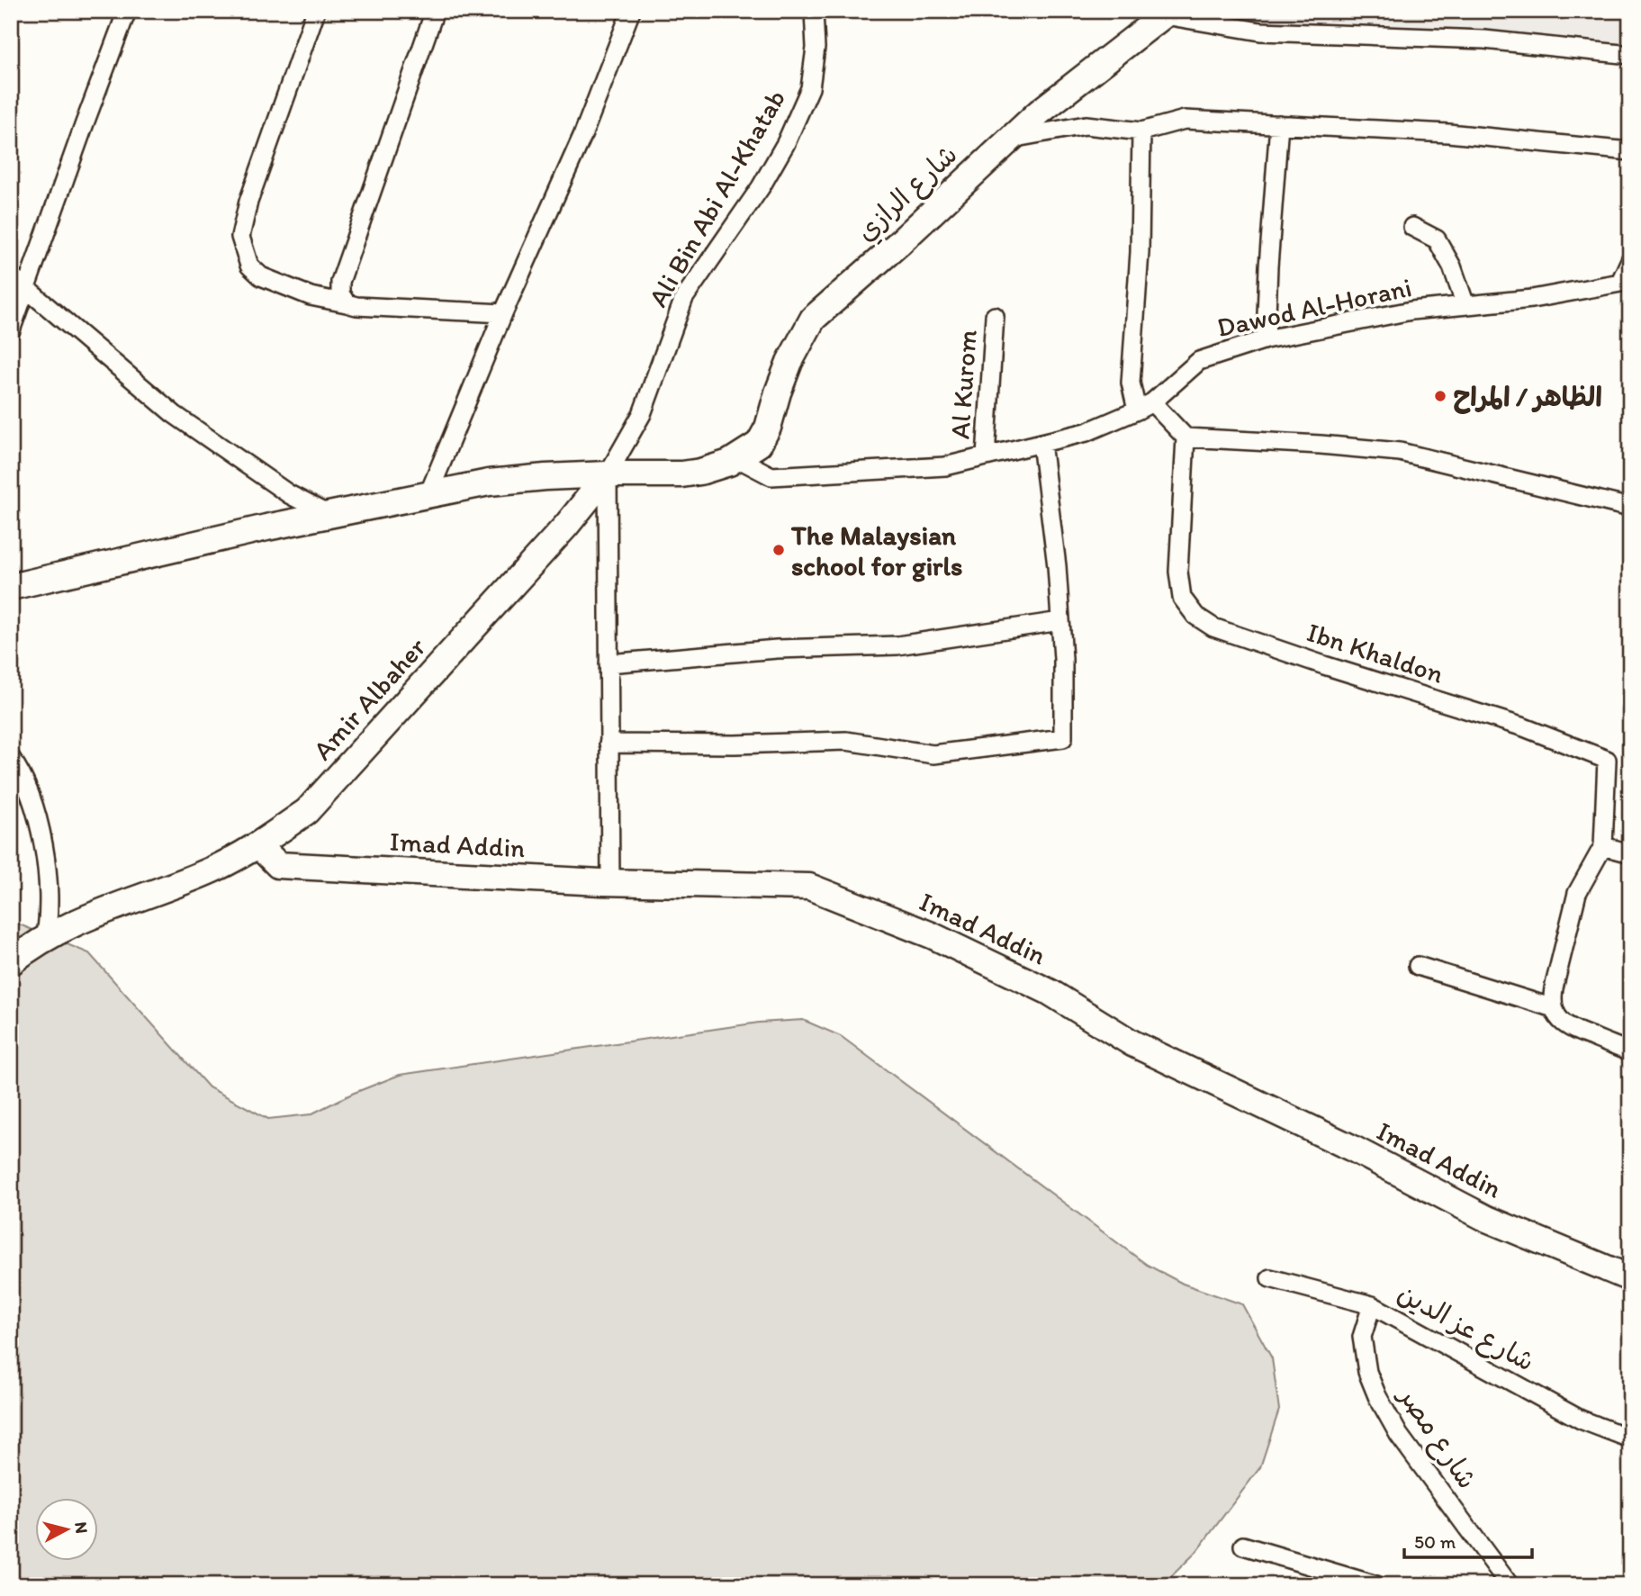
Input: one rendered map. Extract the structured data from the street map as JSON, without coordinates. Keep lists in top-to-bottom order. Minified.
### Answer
{"streets":{"street":["شارع الرازي","Ali Bin Abi Al-Khatab","Dawod Al-Horani","Al Kurom","Ibn Khaldon","Amir Albaher","Imad Addin","شارع عز الدين","شارع مصر"]},"crossings":[["شارع الرازي","Dawod Al-Horani"],["Ali Bin Abi Al-Khatab","Amir Albaher"],["Dawod Al-Horani","Al Kurom"],["Amir Albaher","Imad Addin"],["شارع عز الدين","شارع مصر"]],"places":["الظاهر / المراح","The Malaysian school for girls"],"scale_bar":"50 m","north":"right"}
